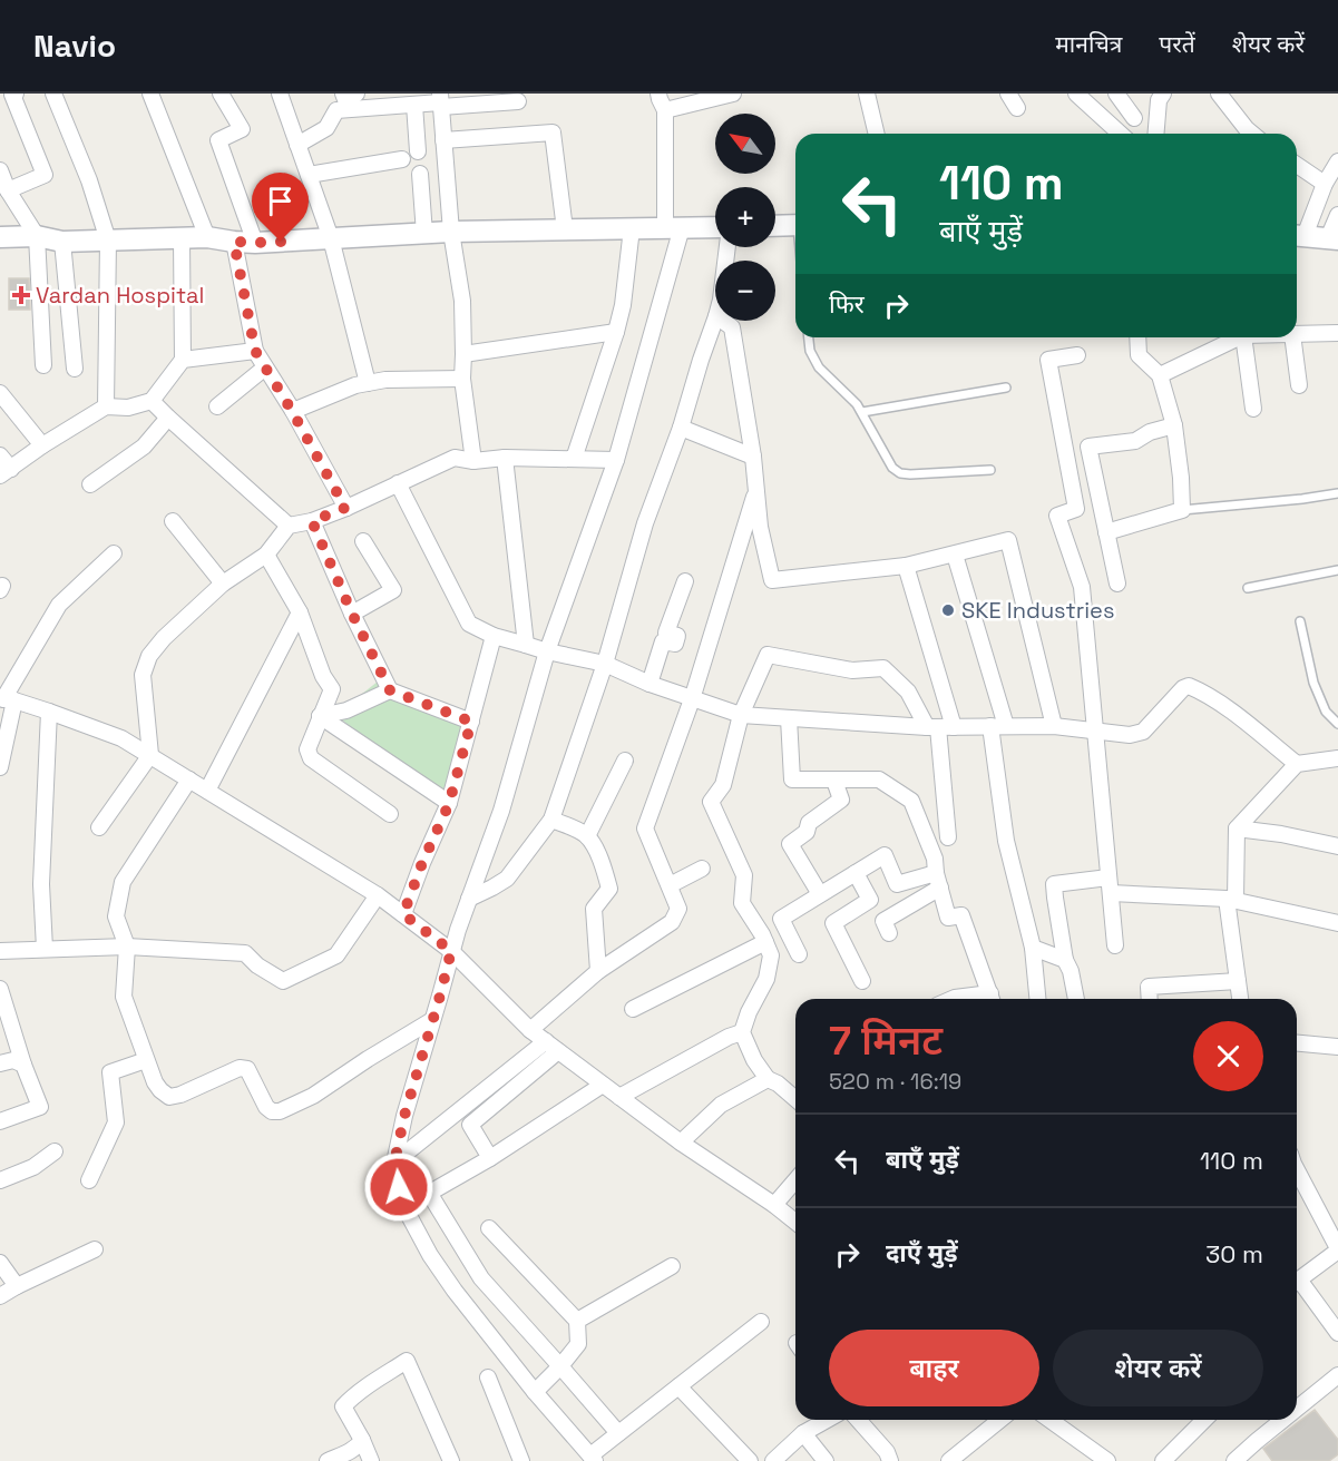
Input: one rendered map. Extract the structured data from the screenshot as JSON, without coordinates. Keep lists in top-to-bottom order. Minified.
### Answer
{"places":{"health":["Vardan Hospital"],"other":["SKE Industries"]},"north":"top left","page":{"header":"Navio","nav":["मानचित्र","परतें","शेयर करें"],"map_buttons":["+","−"],"turn":["110 m","बाएँ मुड़ें"],"then":"फिर","heading":["7 मिनट","520 m · 16:19"],"list":[{"name":"बाएँ मुड़ें","value":"110 m"},{"name":"दाएँ मुड़ें","value":"30 m"}],"buttons":["बाहर","शेयर करें"]}}
